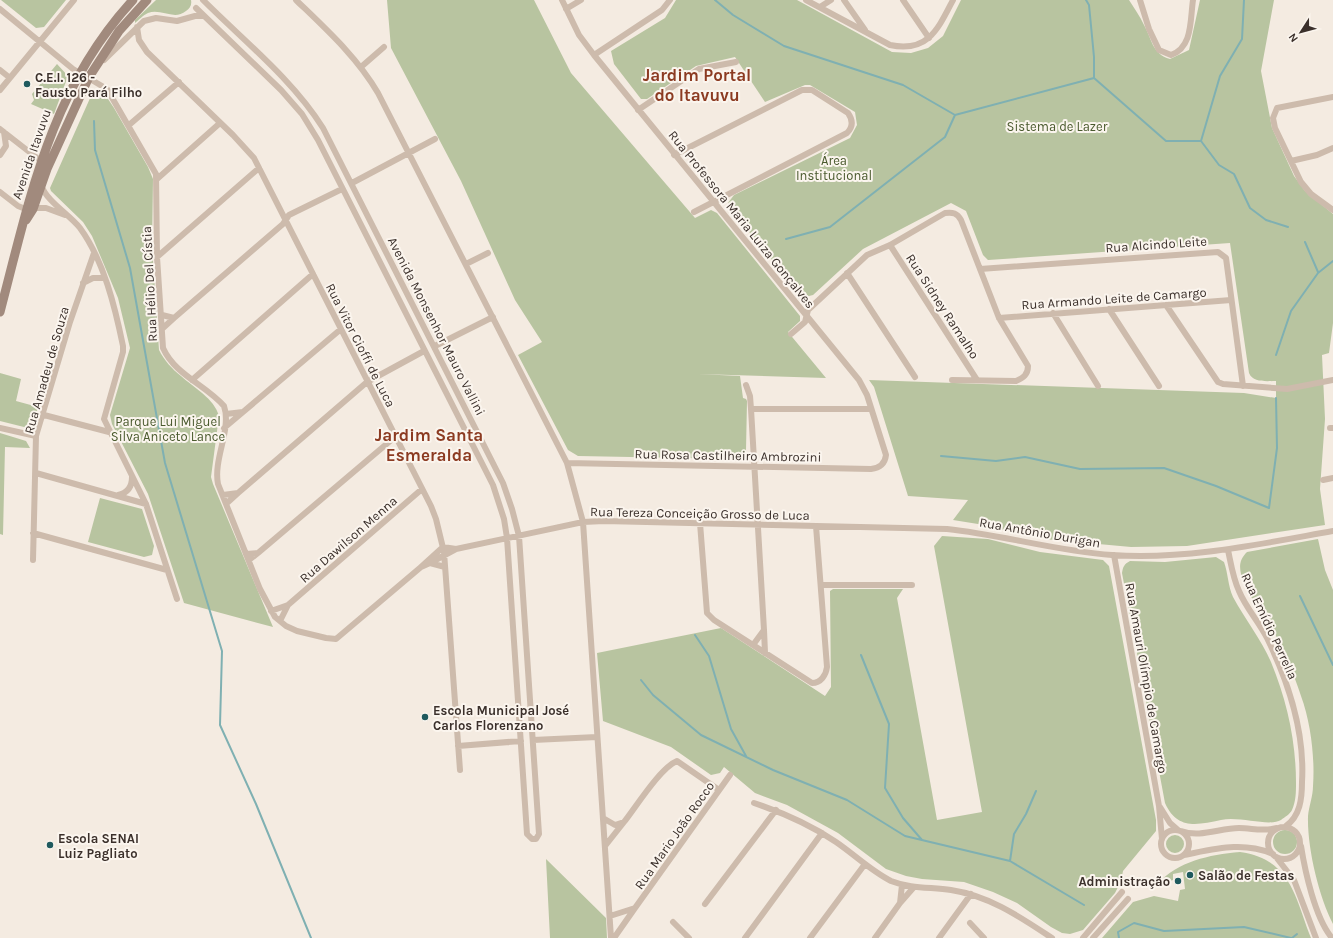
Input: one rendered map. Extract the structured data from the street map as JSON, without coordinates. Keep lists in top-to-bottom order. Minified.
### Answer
{"streets":{"main road":["Avenida Itavuvu"],"street":["Rua Professora Maria Luiza Gonçalves","Rua Alcindo Leite","Rua Hélio Del Cístia","Rua Armando Leite de Camargo","Rua Sidney Ramalho","Avenida Monsenhor Mauro Vallini","Rua Vitor Cioffi de Luca","Rua Amadeu de Souza","Rua Rosa Castilheiro Ambrozini","Rua Tereza Conceição Grosso de Luca","Rua Antônio Durigan","Rua Dawilson Menna","Rua Emídio Perrella","Rua Amauri Olímpio de Camargo","Rua Mario João Rocco"]},"crossings":[["Avenida Itavuvu","Rua Hélio Del Cístia"],["Rua Professora Maria Luiza Gonçalves","Rua Rosa Castilheiro Ambrozini"],["Rua Alcindo Leite","Rua Armando Leite de Camargo"],["Avenida Monsenhor Mauro Vallini","Rua Tereza Conceição Grosso de Luca"],["Rua Vitor Cioffi de Luca","Rua Tereza Conceição Grosso de Luca"],["Rua Vitor Cioffi de Luca","Rua Dawilson Menna"],["Rua Tereza Conceição Grosso de Luca","Rua Antônio Durigan"],["Rua Tereza Conceição Grosso de Luca","Rua Dawilson Menna"],["Rua Antônio Durigan","Rua Emídio Perrella"],["Rua Antônio Durigan","Rua Amauri Olímpio de Camargo"]],"districts":["Jardim Portal do Itavuvu","Jardim Santa Esmeralda"],"parks":["Sistema de Lazer","Área Institucional","Parque Lui Miguel Silva Aniceto Lance"],"places":["C.E.I. 126 - Fausto Pará Filho","Escola Municipal José Carlos Florenzano","Escola SENAI Luiz Pagliato","Salão de Festas","Administração"],"north":"bottom left"}
